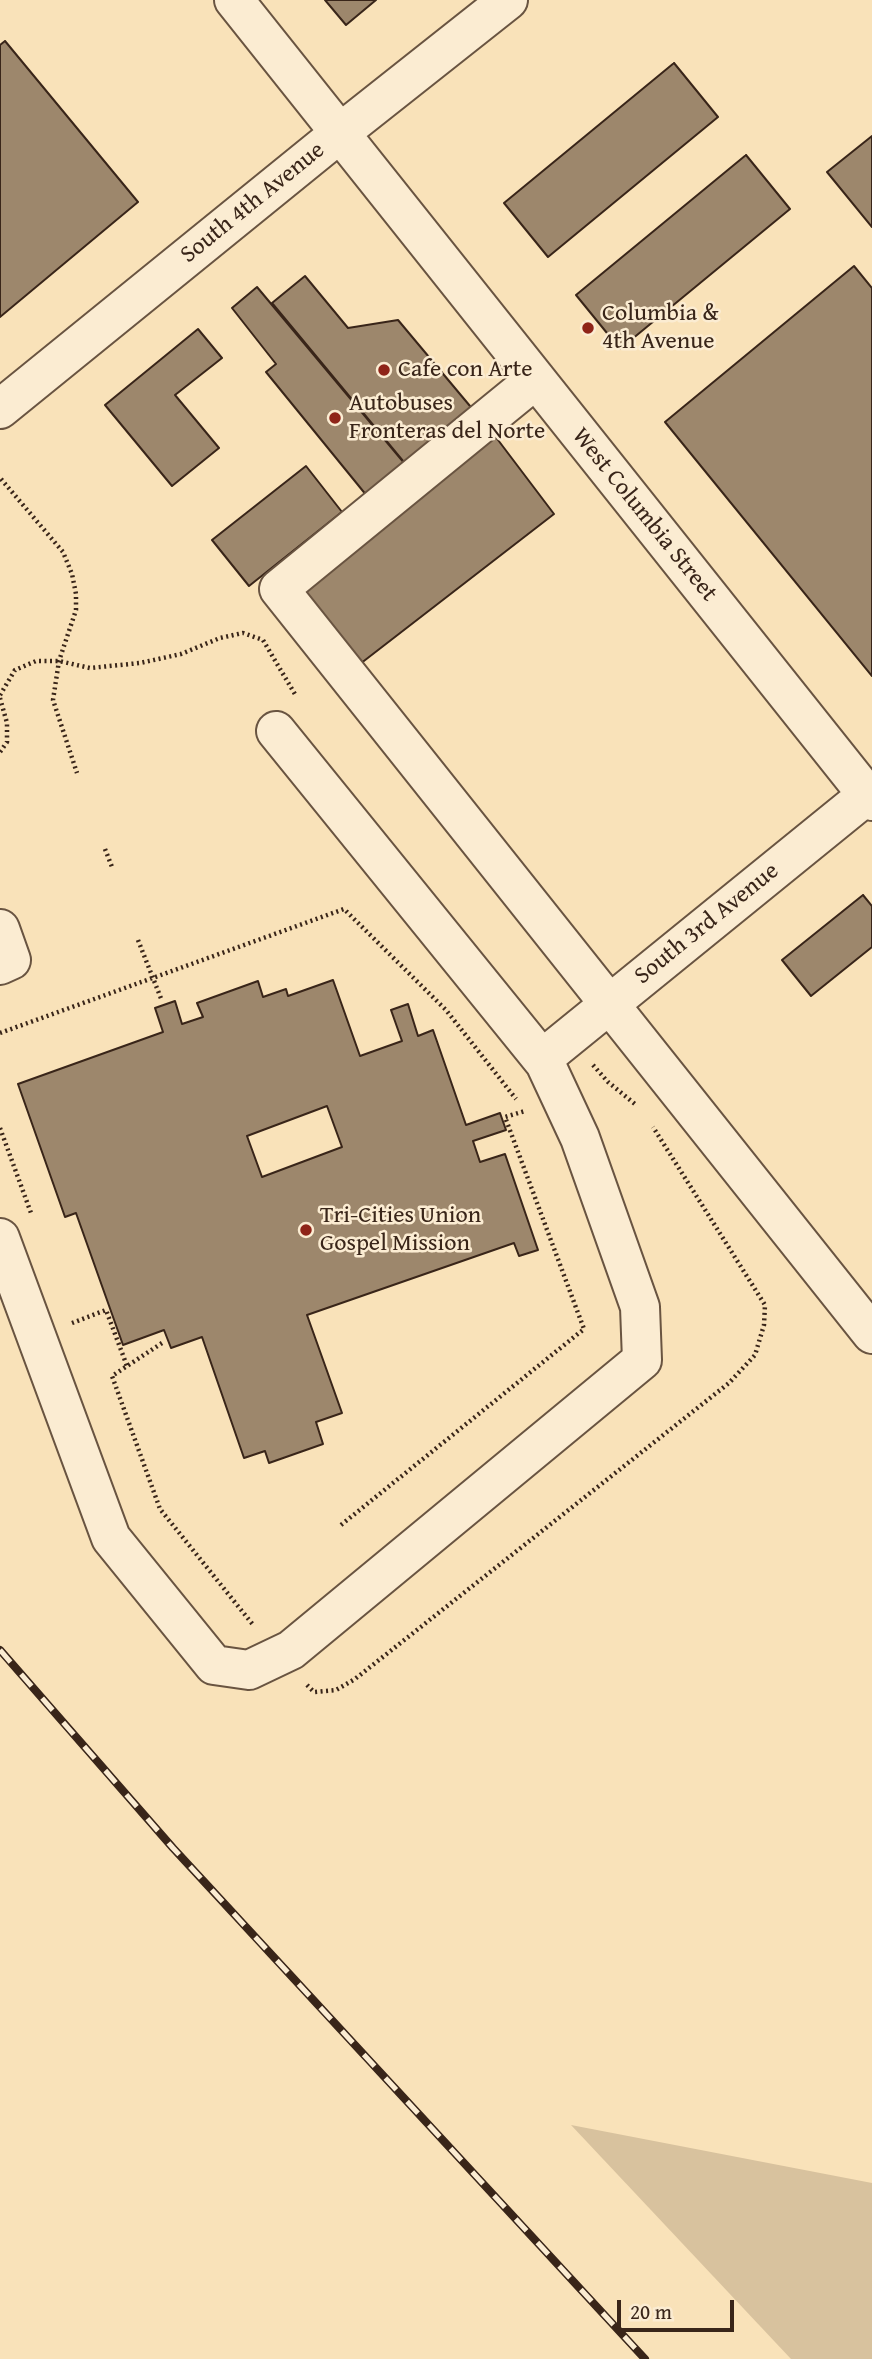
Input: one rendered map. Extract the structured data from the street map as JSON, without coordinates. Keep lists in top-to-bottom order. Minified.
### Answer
{"streets":{"street":["South 4th Avenue","West Columbia Street","South 3rd Avenue"]},"crossings":[["South 4th Avenue","West Columbia Street"],["West Columbia Street","South 3rd Avenue"]],"places":["Columbia & 4th Avenue","Cafe con Arte","Autobuses Fronteras del Norte","Tri-Cities Union Gospel Mission"],"scale_bar":"20 m"}
